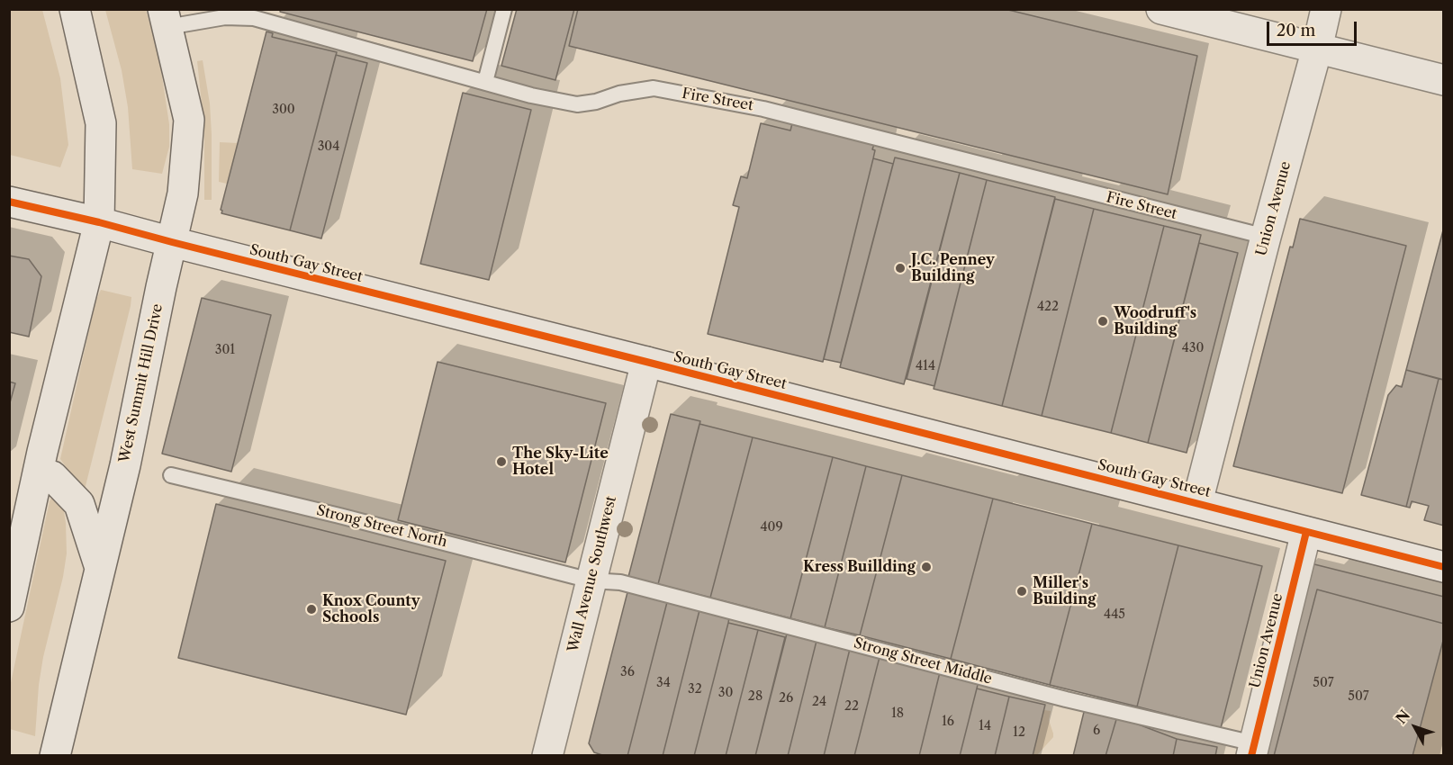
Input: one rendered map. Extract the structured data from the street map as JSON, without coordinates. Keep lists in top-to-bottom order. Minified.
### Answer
{"streets":{"main road":["Union Avenue","South Gay Street","West Summit Hill Drive","Wall Avenue Southwest"],"lane":["Fire Street","Strong Street North","Strong Street Middle"]},"crossings":[["Fire Street","Union Avenue"],["Fire Street","West Summit Hill Drive"],["Union Avenue","South Gay Street"],["Union Avenue","Strong Street Middle"],["South Gay Street","West Summit Hill Drive"],["South Gay Street","Wall Avenue Southwest"],["Strong Street North","Wall Avenue Southwest"],["Strong Street North","Strong Street Middle"],["Wall Avenue Southwest","Strong Street Middle"]],"places":["J.C. Penney Building","Woodruff's Building","The Sky-Lite Hotel","Kress Buillding","Miller's Building","Knox County Schools"],"house_numbers":["300","304","422","430","301","414","409","445","36","34","507","32","30","28","507","26","24","22","18","16","14","6","12"],"scale_bar":"20 m","north":"top left"}
